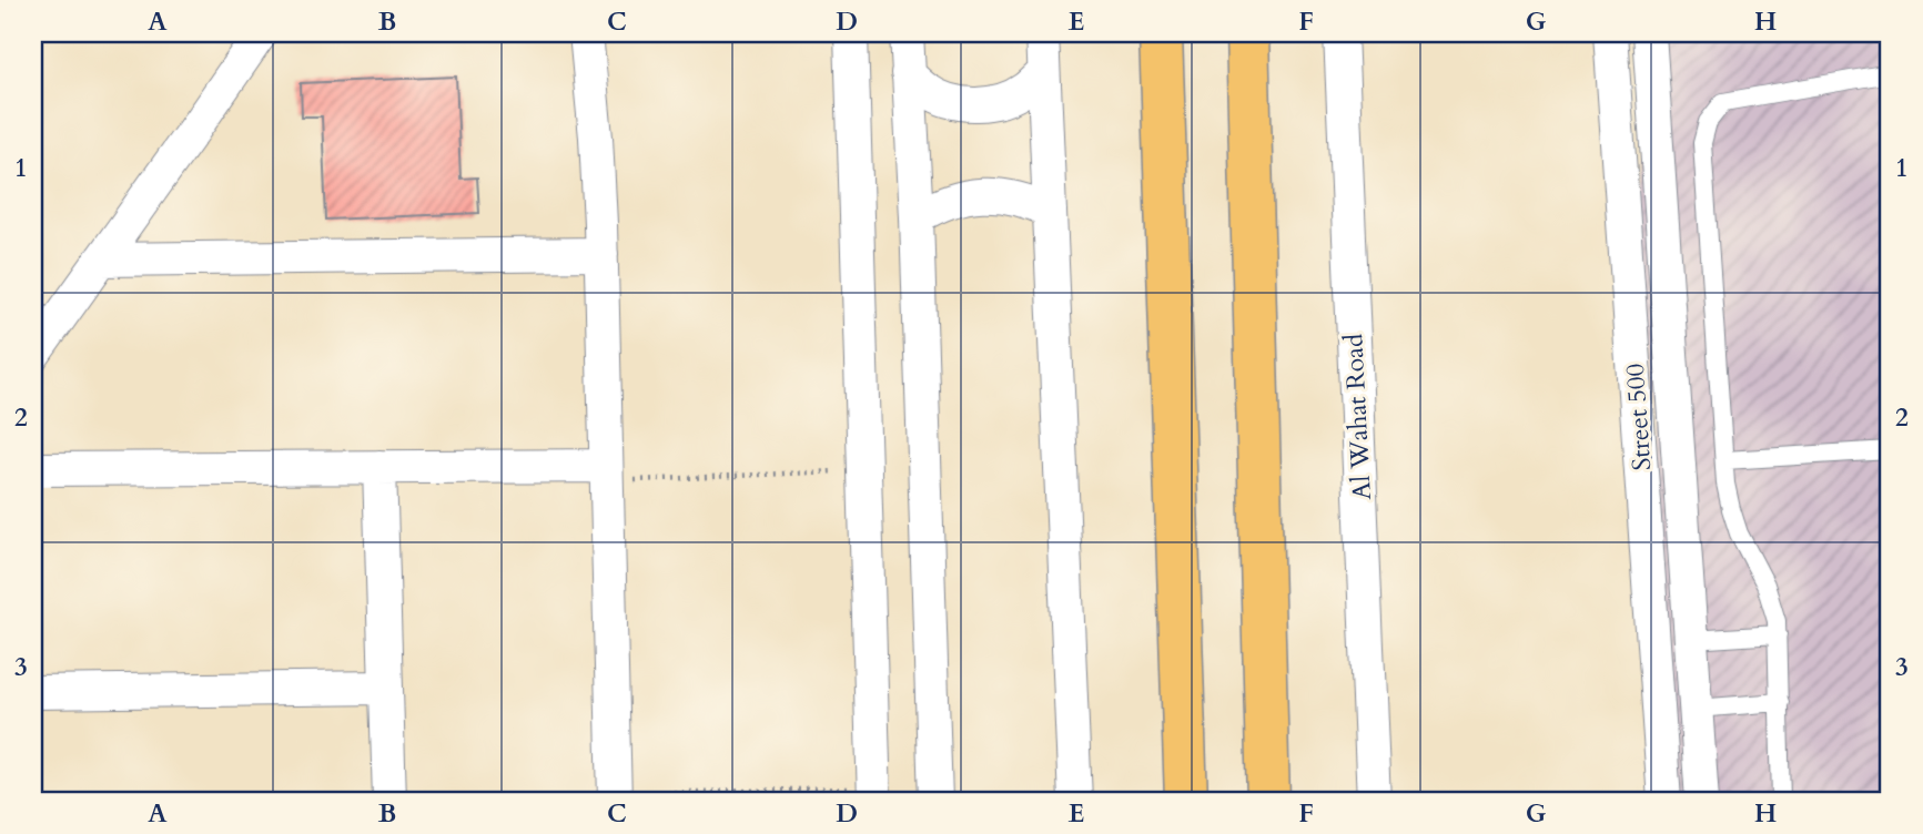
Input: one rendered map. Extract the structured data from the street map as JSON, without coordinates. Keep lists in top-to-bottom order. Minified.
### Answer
{"streets":{"street":["Al Wahat Road","Street 500"]},"grid":{"columns":["A","B","C","D","E","F","G","H"],"rows":["1","2","3"]}}
